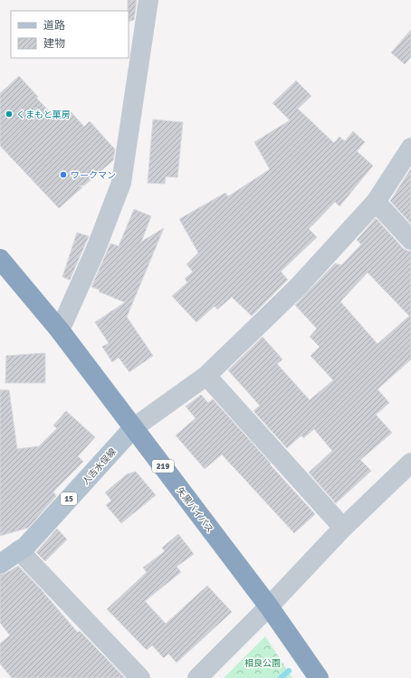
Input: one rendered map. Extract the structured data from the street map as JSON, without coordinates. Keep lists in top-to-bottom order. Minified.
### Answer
{"streets":{"highway":["219","矢黒バイパス"],"main road":["人吉水俣線","15"]},"crossings":[["人吉水俣線","矢黒バイパス"]],"parks":["相良公園"],"places":["くまもと菓房","ワークマン"],"legend":["道路","建物"]}
